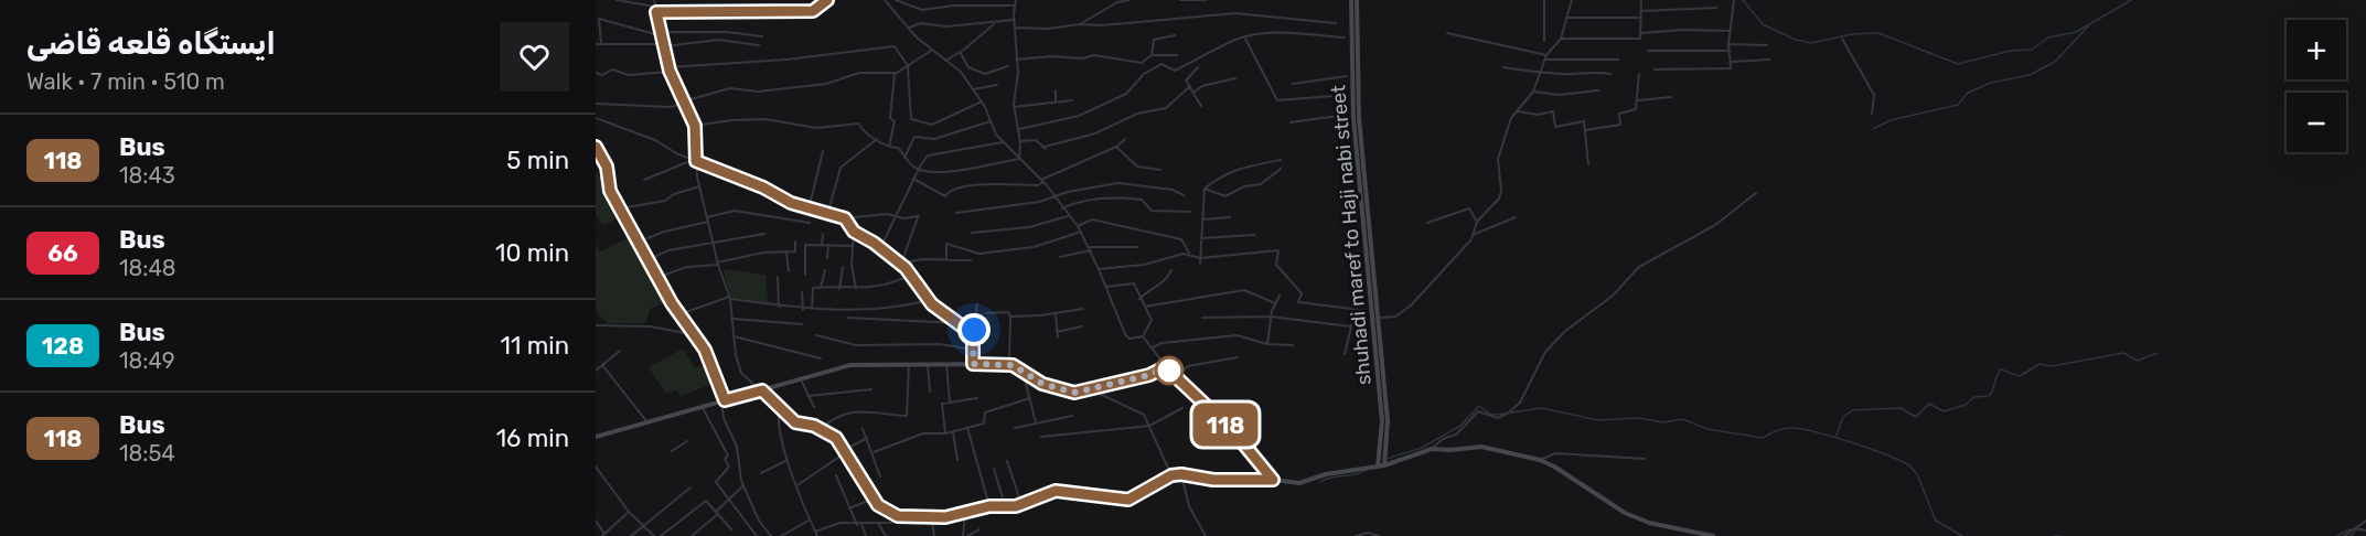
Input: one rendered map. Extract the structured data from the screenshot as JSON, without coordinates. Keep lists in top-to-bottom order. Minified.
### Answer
{"streets":{"street":["shuhadi maref to Haji nabi street"]},"lines":["bus line 118"],"page":{"heading":["ایستگاه قلعه قاضی","Walk · 7 min · 510 m"],"on_map":"118","map_buttons":["+","−"],"list":[{"mark":"118","name":"Bus","note":"18:43","value":"5 min"},{"mark":"66","name":"Bus","note":"18:48","value":"10 min"},{"mark":"128","name":"Bus","note":"18:49","value":"11 min"},{"mark":"118","name":"Bus","note":"18:54","value":"16 min"}]}}
